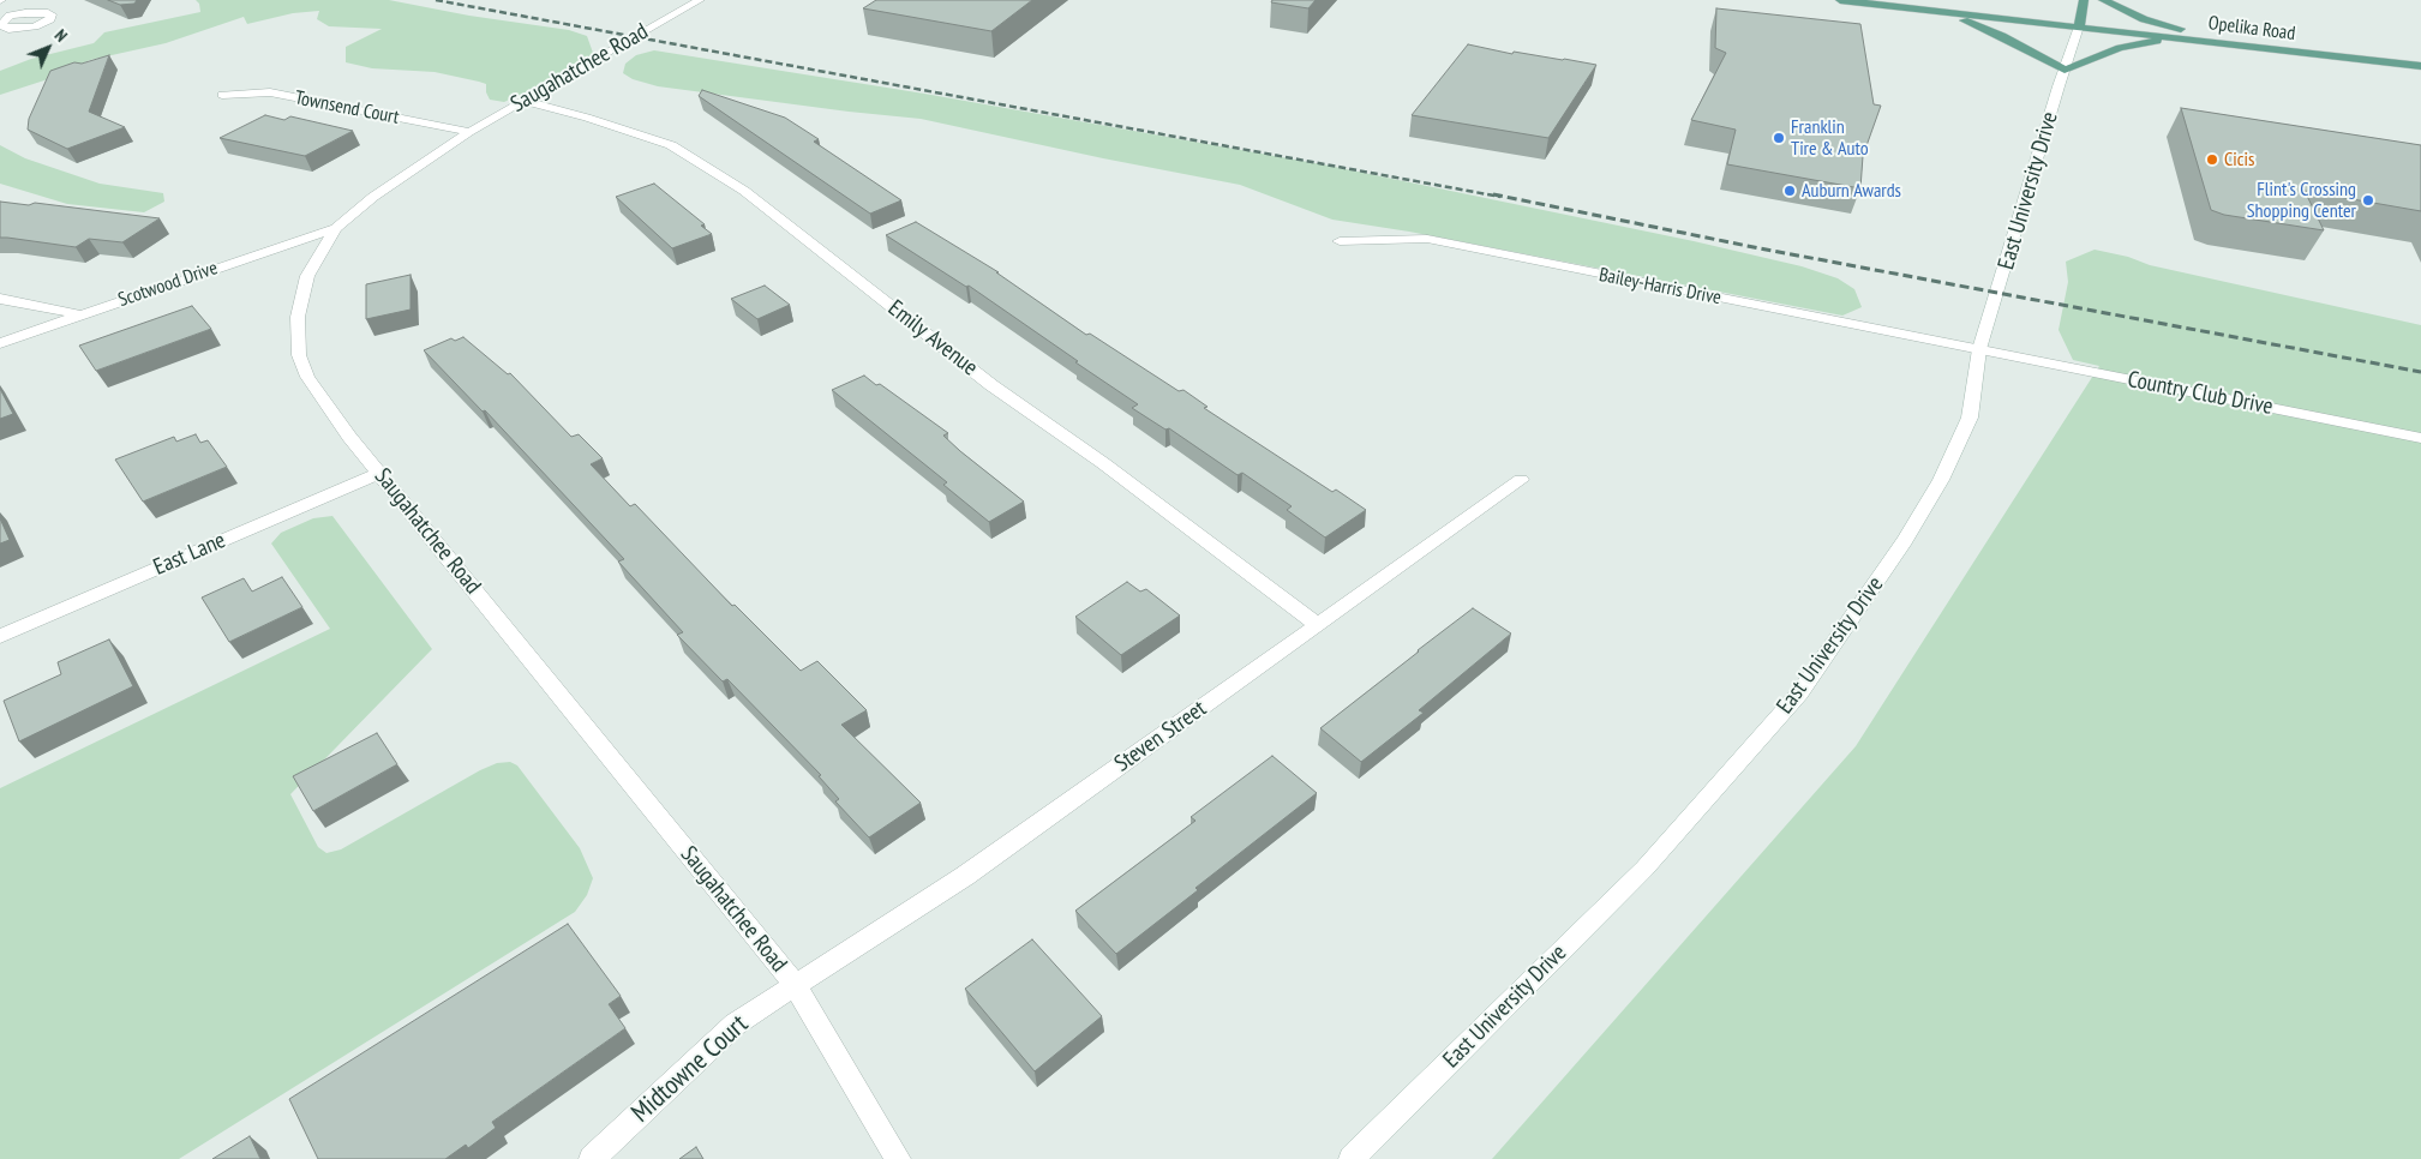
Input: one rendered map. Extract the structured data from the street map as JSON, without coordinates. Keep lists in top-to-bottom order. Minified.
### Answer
{"streets":{"main road":["Opelika Road","East University Drive"],"street":["Saugahatchee Road","Townsend Court","Scotwood Drive","Bailey-Harris Drive","Emily Avenue","Country Club Drive","East Lane","Steven Street","Midtowne Court"]},"crossings":[["Opelika Road","East University Drive"],["Saugahatchee Road","Townsend Court"],["Saugahatchee Road","Scotwood Drive"],["Saugahatchee Road","Emily Avenue"],["Saugahatchee Road","East Lane"],["Saugahatchee Road","Steven Street"],["Saugahatchee Road","Midtowne Court"],["East University Drive","Bailey-Harris Drive"],["East University Drive","Country Club Drive"],["Bailey-Harris Drive","Country Club Drive"],["Emily Avenue","Steven Street"],["Steven Street","Midtowne Court"]],"places":["Franklin Tire & Auto","Cicis","Auburn Awards","Flint's Crossing Shopping Center"],"north":"top right"}
